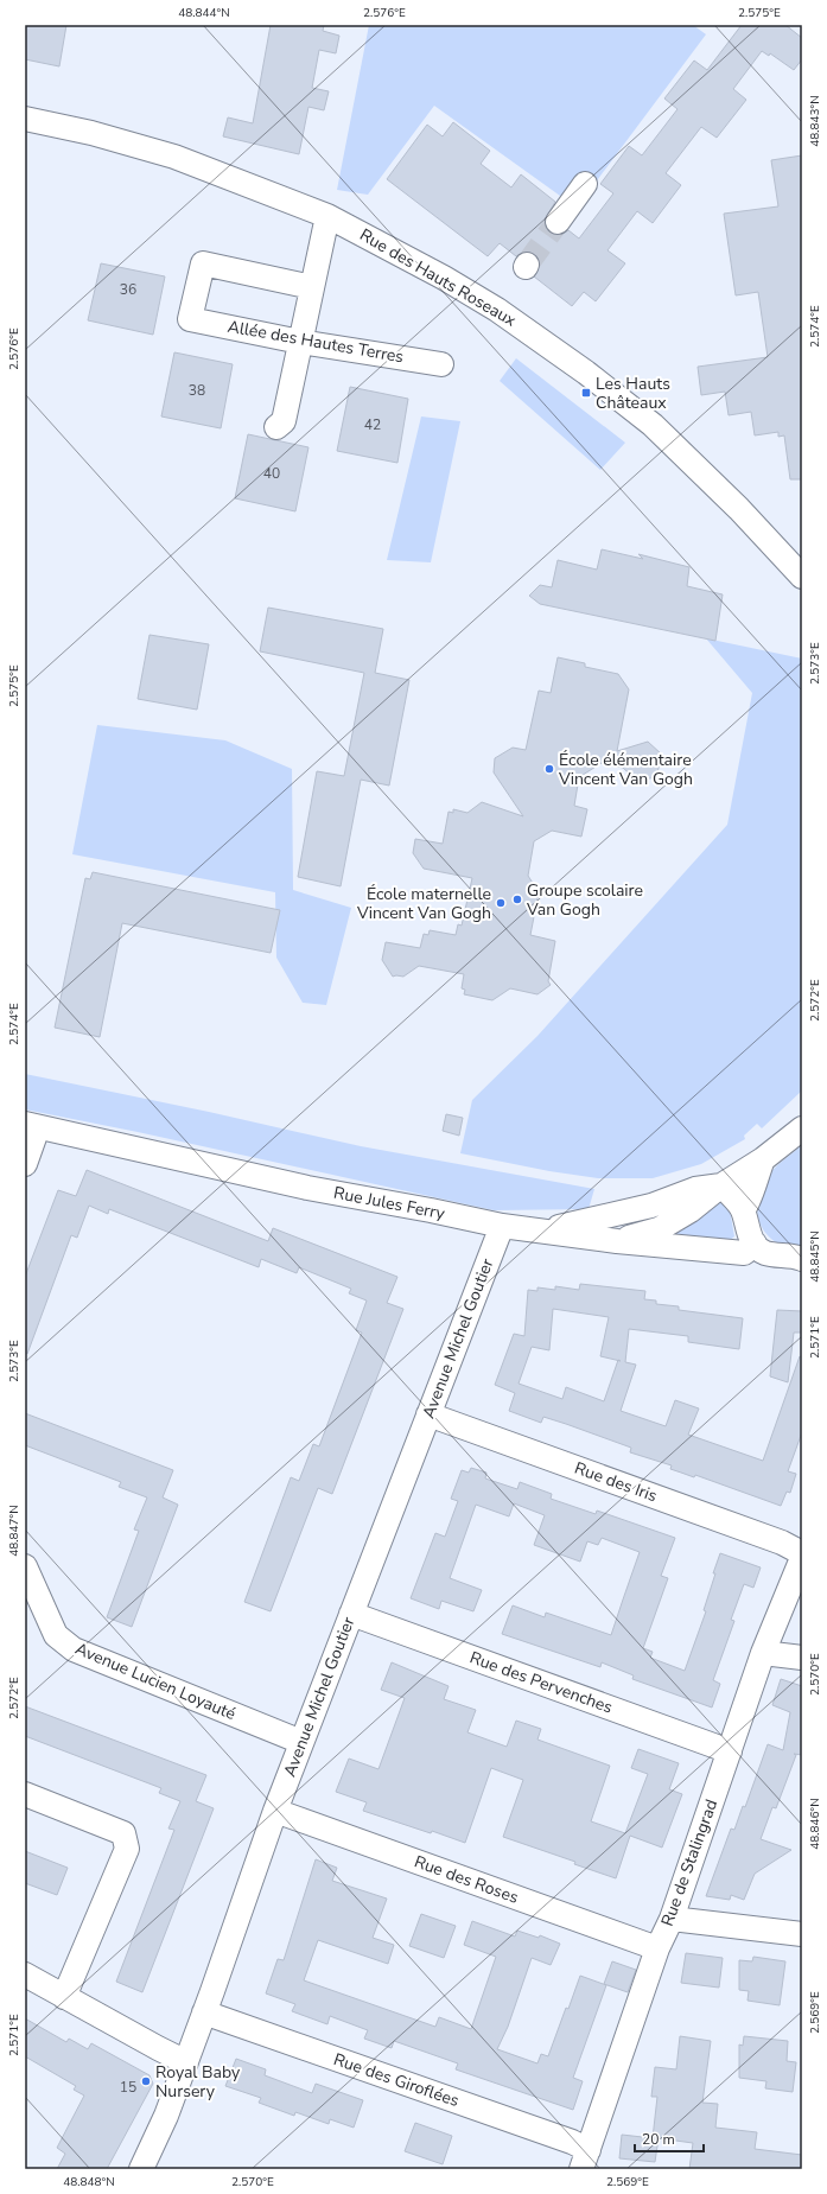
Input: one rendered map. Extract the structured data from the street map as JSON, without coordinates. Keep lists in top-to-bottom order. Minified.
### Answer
{"streets":{"street":["Rue des Hauts Roseaux","Allée des Hautes Terres","Rue Jules Ferry","Avenue Michel Goutier","Rue des Iris","Avenue Lucien Loyauté","Rue des Pervenches","Rue de Stalingrad","Rue des Roses","Rue des Giroflées"]},"crossings":[["Rue Jules Ferry","Avenue Michel Goutier"],["Avenue Michel Goutier","Rue des Iris"],["Avenue Michel Goutier","Avenue Lucien Loyauté"],["Avenue Michel Goutier","Rue des Pervenches"],["Avenue Michel Goutier","Rue des Roses"],["Avenue Michel Goutier","Rue des Giroflées"],["Rue des Pervenches","Rue de Stalingrad"],["Rue de Stalingrad","Rue des Roses"],["Rue de Stalingrad","Rue des Giroflées"]],"places":{"transit":["Les Hauts Châteaux"],"other":["École élémentaire Vincent Van Gogh","Groupe scolaire Van Gogh","École maternelle Vincent Van Gogh","Royal Baby Nursery"]},"house_numbers":["36","38","42","40","15"],"scale_bar":"20 m","coordinates":["48.844°N","2.576°E","2.575°E","48.843°N","2.574°E","2.573°E","2.572°E","48.845°N","2.571°E","48.847°N","2.570°E","48.846°N","2.569°E","48.848°N"]}
